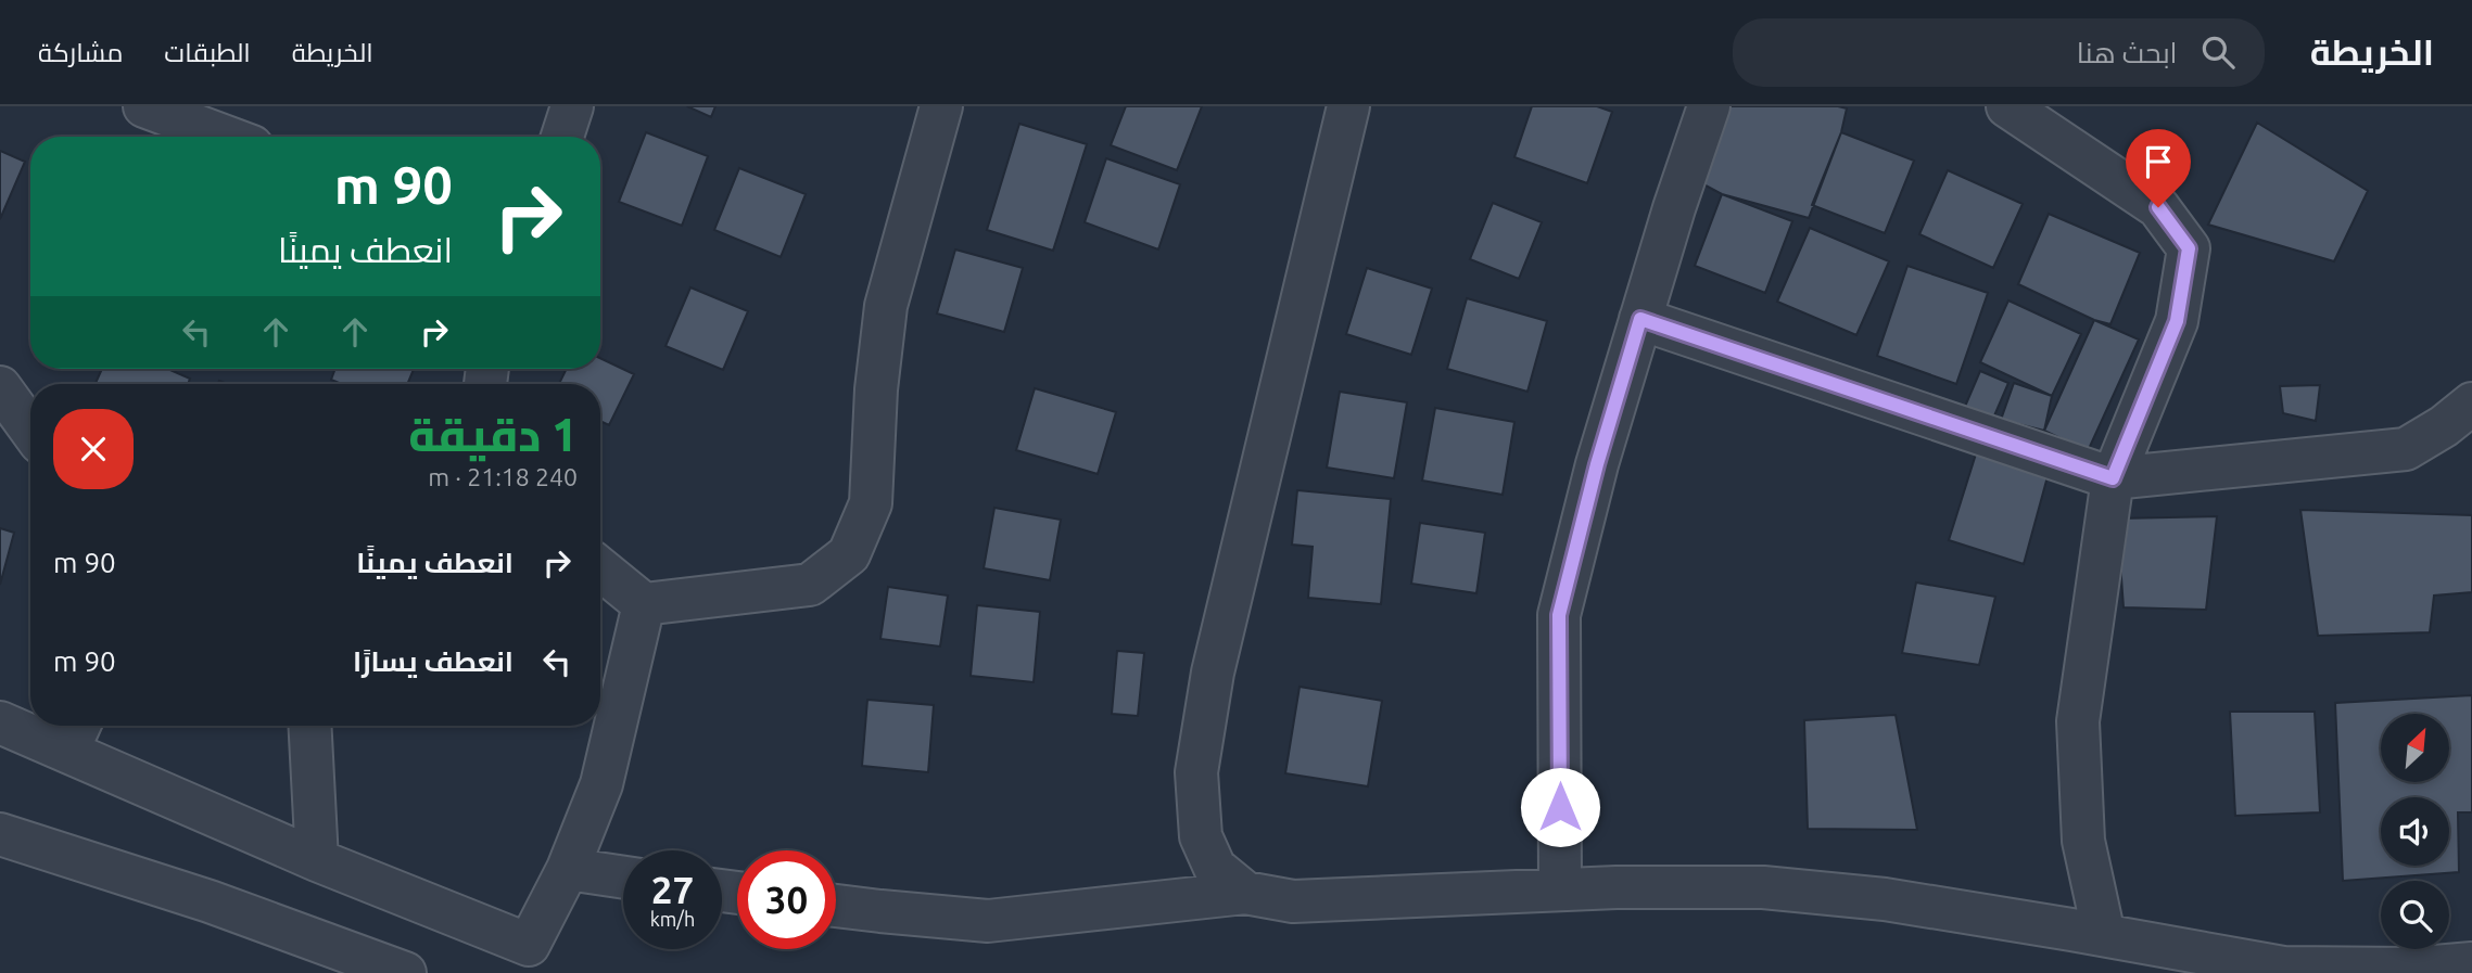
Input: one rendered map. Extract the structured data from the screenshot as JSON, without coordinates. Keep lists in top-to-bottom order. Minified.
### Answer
{"north":"top right","page":{"header":"الخريطة","search":"ابحث هنا","nav":["الخريطة","الطبقات","مشاركة"],"turn":["90 m","انعطف يمينًا"],"heading":["1 دقيقة","240 m · 21:18"],"list":[{"name":"انعطف يمينًا","value":"90 m"},{"name":"انعطف يسارًا","value":"90 m"}],"speed":"27 km/h","limit":"30"}}
